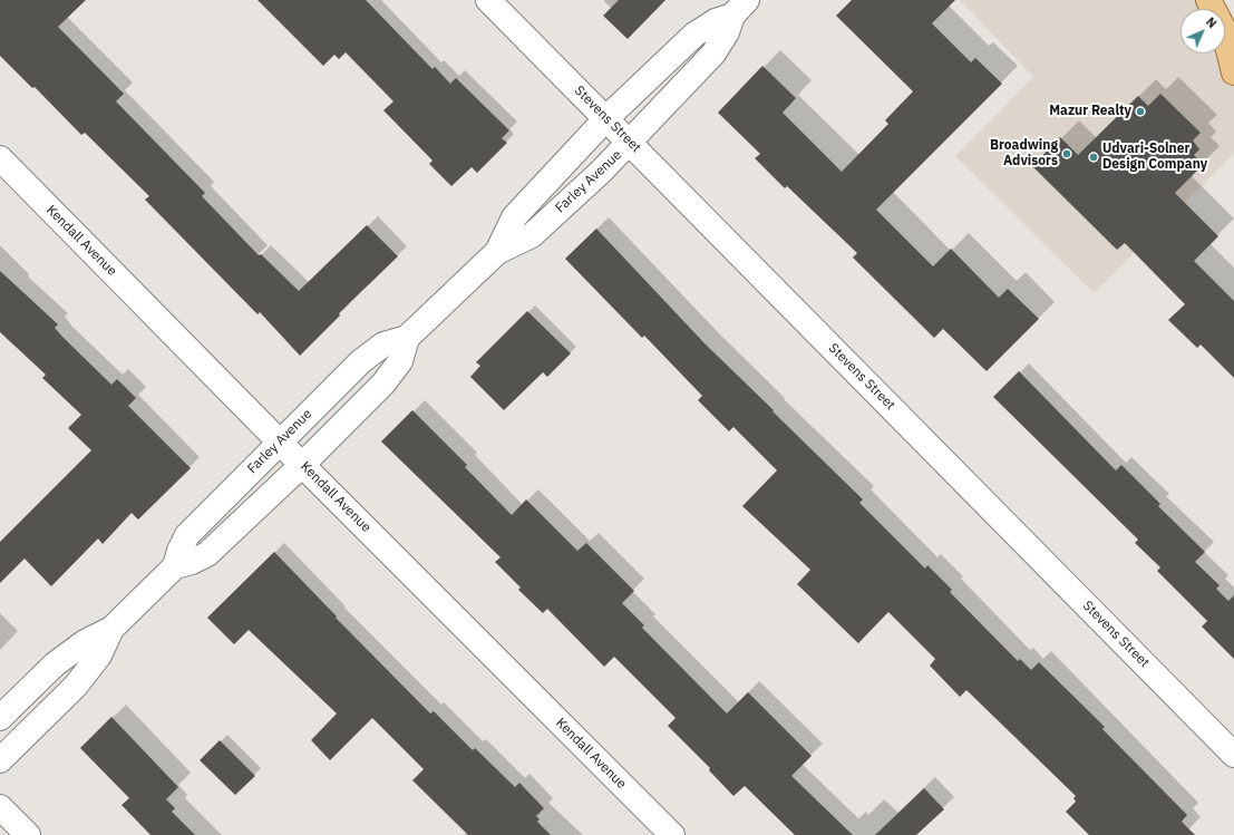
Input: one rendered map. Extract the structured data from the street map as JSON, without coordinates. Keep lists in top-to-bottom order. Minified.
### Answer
{"streets":{"street":["Stevens Street","Farley Avenue","Kendall Avenue"]},"crossings":[["Stevens Street","Farley Avenue"],["Farley Avenue","Kendall Avenue"]],"places":["Mazur Realty","Broadwing Advisors","Udvari-Solner Design Company"],"north":"top right"}
